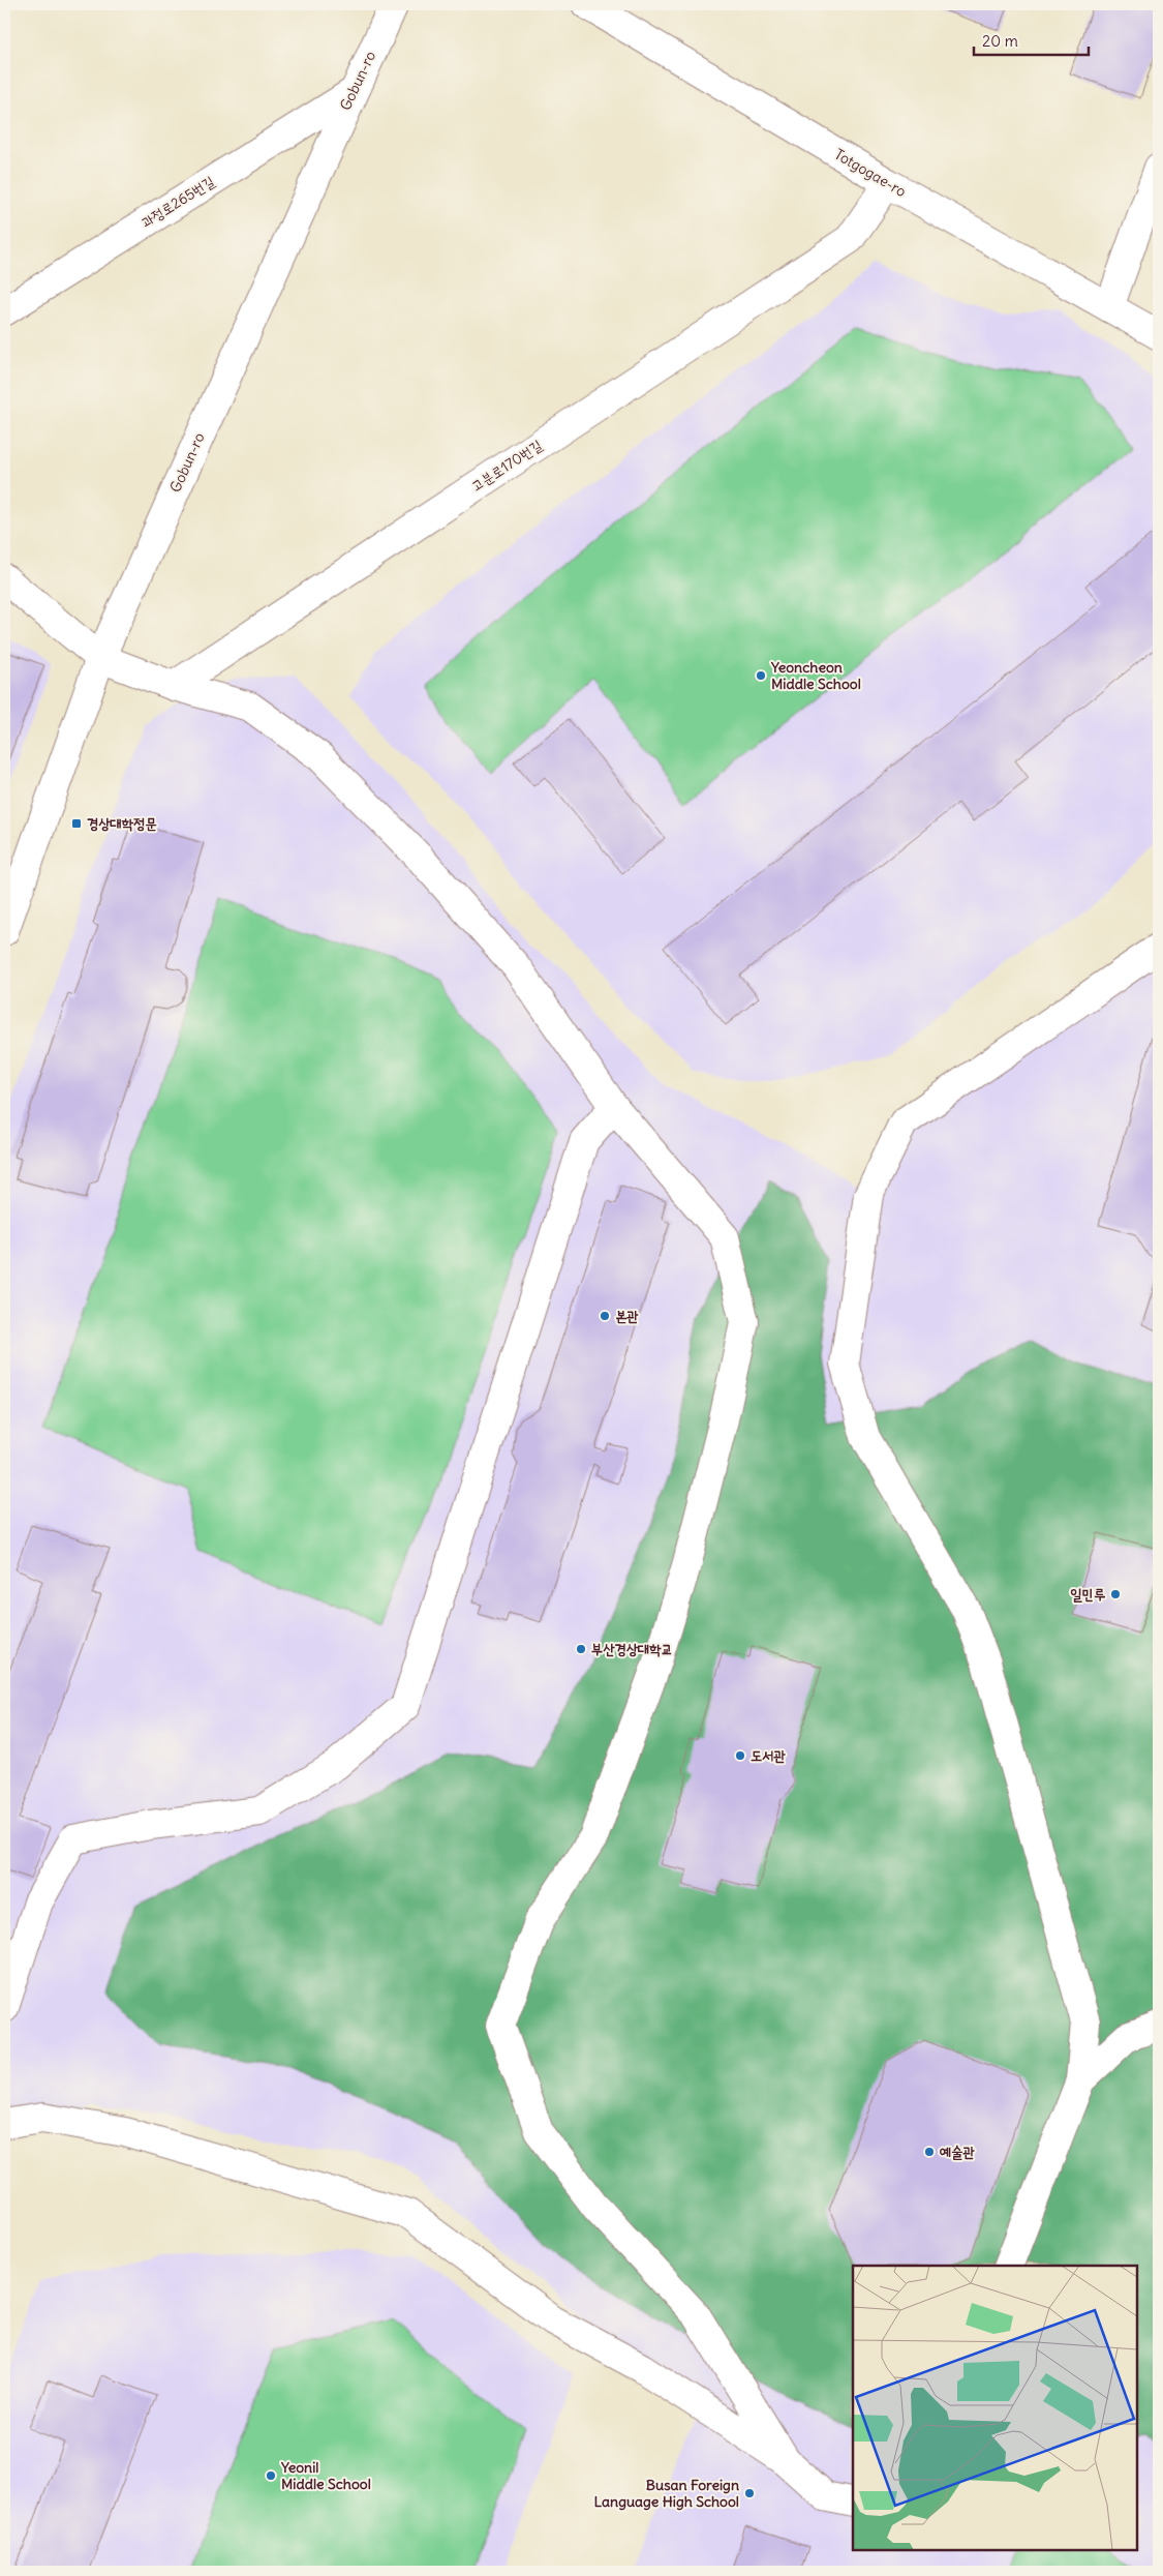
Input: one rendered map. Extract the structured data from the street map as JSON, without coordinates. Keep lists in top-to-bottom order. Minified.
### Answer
{"streets":{"street":["Gobun-ro","Totgogae-ro","과정로265번길","고분로170번길"]},"crossings":[["Gobun-ro","과정로265번길"],["Totgogae-ro","고분로170번길"]],"places":{"other":["Yeoncheon Middle School","본관","일민루","부산경상대학교","도서관","예술관","Yeonil Middle School","Busan Foreign Language High School"],"transit":["경상대학정문"]},"scale_bar":"20 m"}
